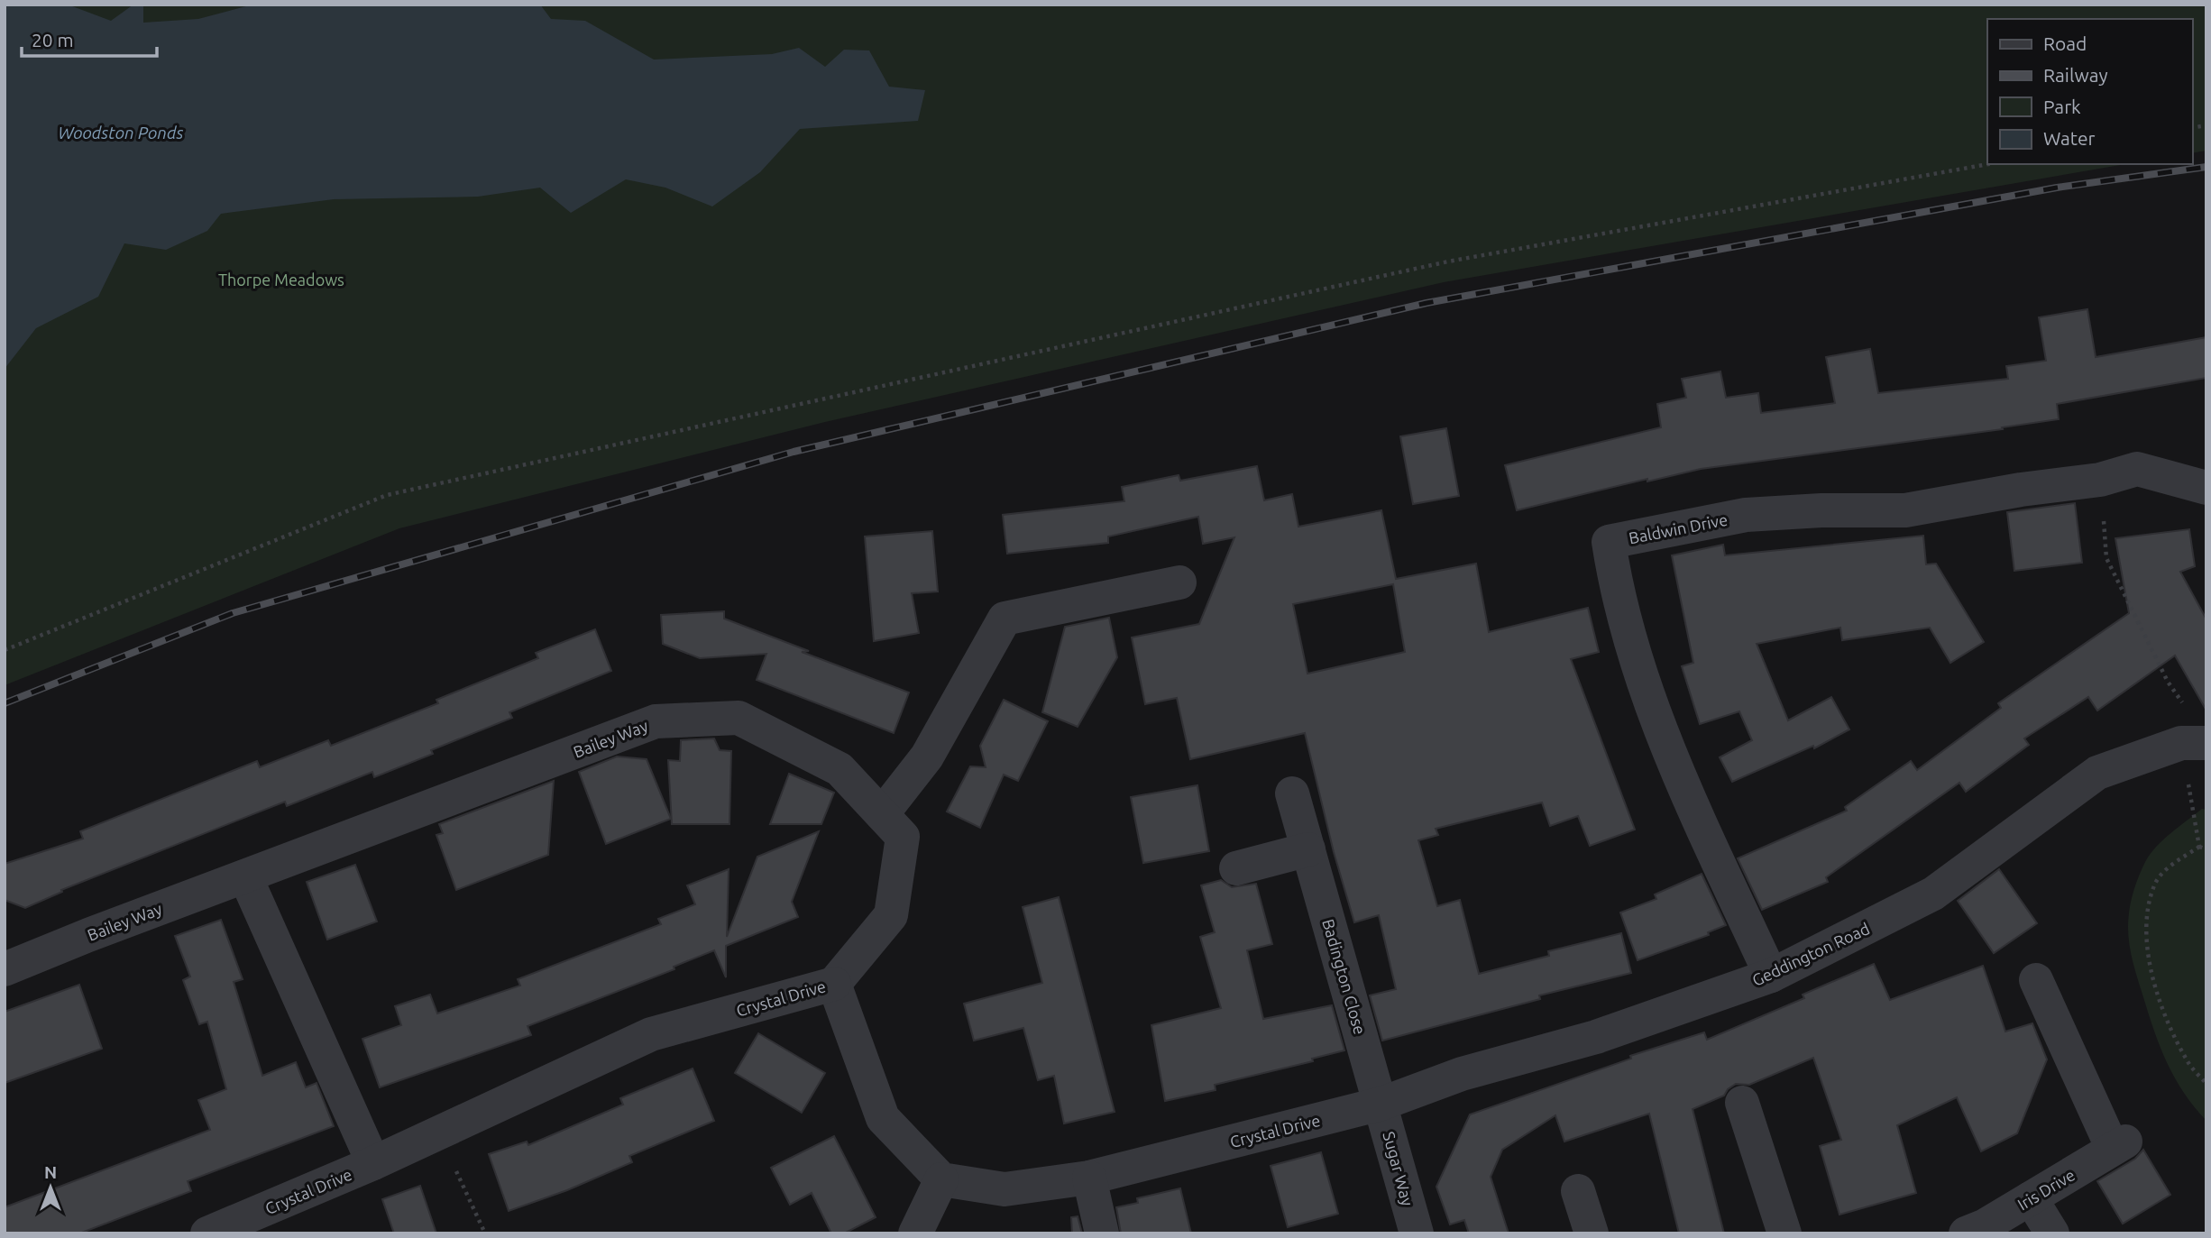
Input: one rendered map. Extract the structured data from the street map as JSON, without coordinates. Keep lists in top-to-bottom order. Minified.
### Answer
{"streets":{"street":["Baldwin Drive","Bailey Way","Geddington Road","Badington Close","Crystal Drive","Sugar Way","Iris Drive"]},"crossings":[["Baldwin Drive","Geddington Road"],["Bailey Way","Crystal Drive"],["Geddington Road","Badington Close"],["Geddington Road","Crystal Drive"],["Geddington Road","Sugar Way"],["Badington Close","Crystal Drive"],["Badington Close","Sugar Way"],["Crystal Drive","Sugar Way"]],"water":["Woodston Ponds"],"parks":["Thorpe Meadows"],"legend":["Road","Railway","Park","Water"],"scale_bar":"20 m","north":"top"}
